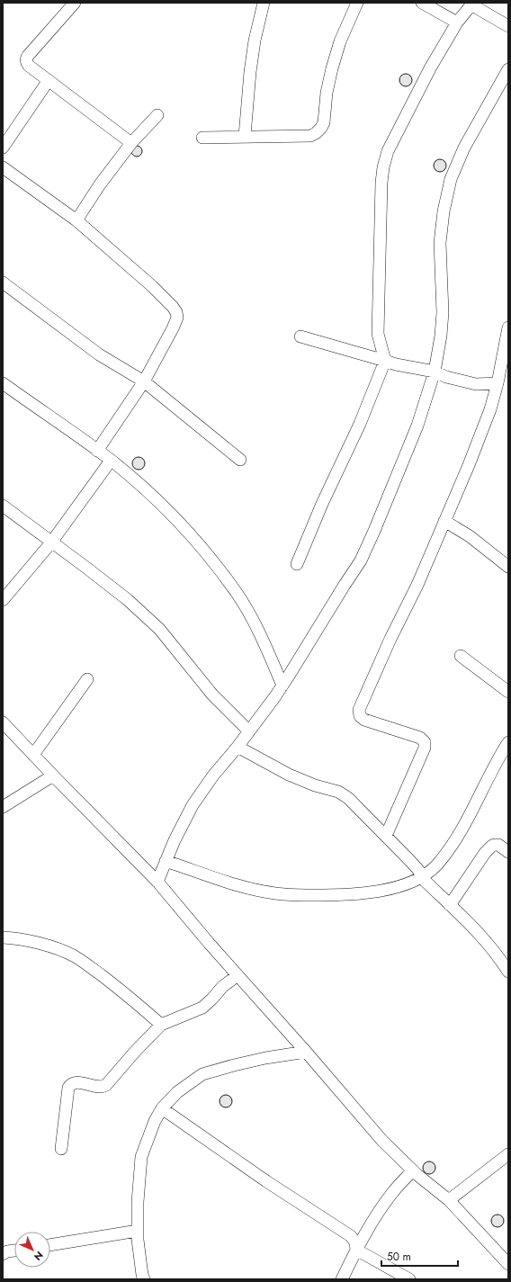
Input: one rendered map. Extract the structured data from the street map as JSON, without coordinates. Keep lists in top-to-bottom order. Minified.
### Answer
{"scale_bar":"50 m","north":"bottom right"}
